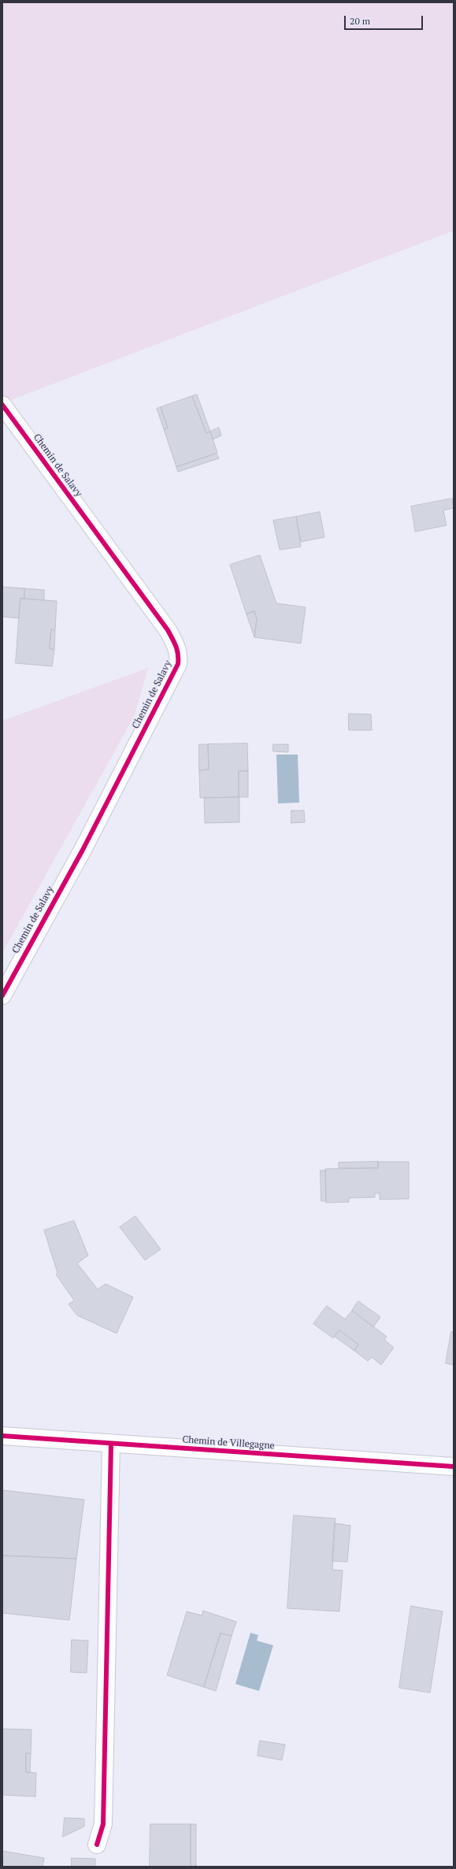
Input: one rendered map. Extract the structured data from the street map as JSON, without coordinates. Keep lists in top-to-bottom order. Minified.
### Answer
{"streets":{"street":["Chemin de Salavy","Chemin de Villegagne"]},"scale_bar":"20 m"}
